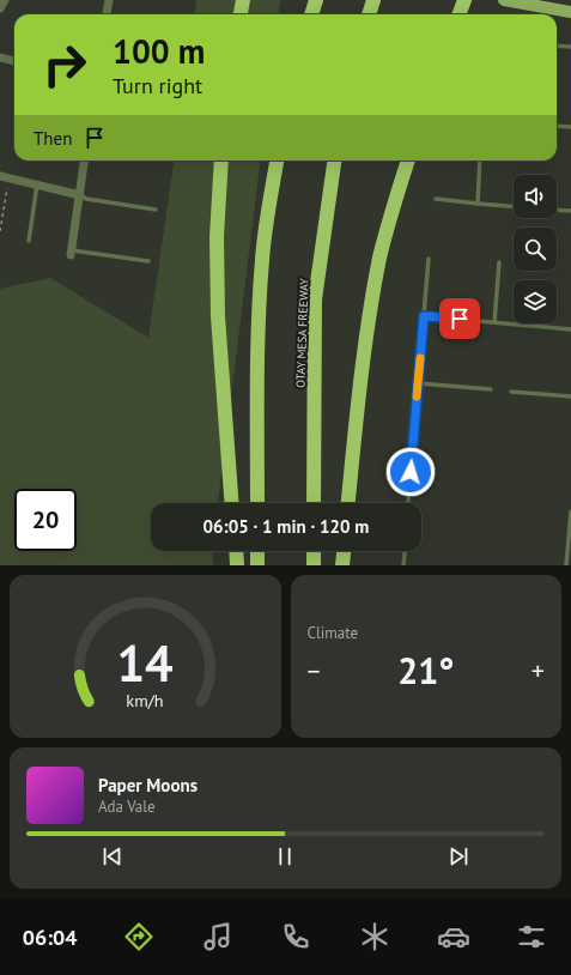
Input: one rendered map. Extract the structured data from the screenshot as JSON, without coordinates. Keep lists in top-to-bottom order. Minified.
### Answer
{"streets":{"highway":["OTAY MESA FREEWAY"]},"page":{"turn":["100 m","Turn right"],"then":"Then","limit":"20","trip":"06:05 · 1 min · 120 m","tile":"Climate","heat":["−","21°","+"],"song":["Paper Moons","Ada Vale"],"tabs":"06:04","gauge":["14","km/h"]}}
